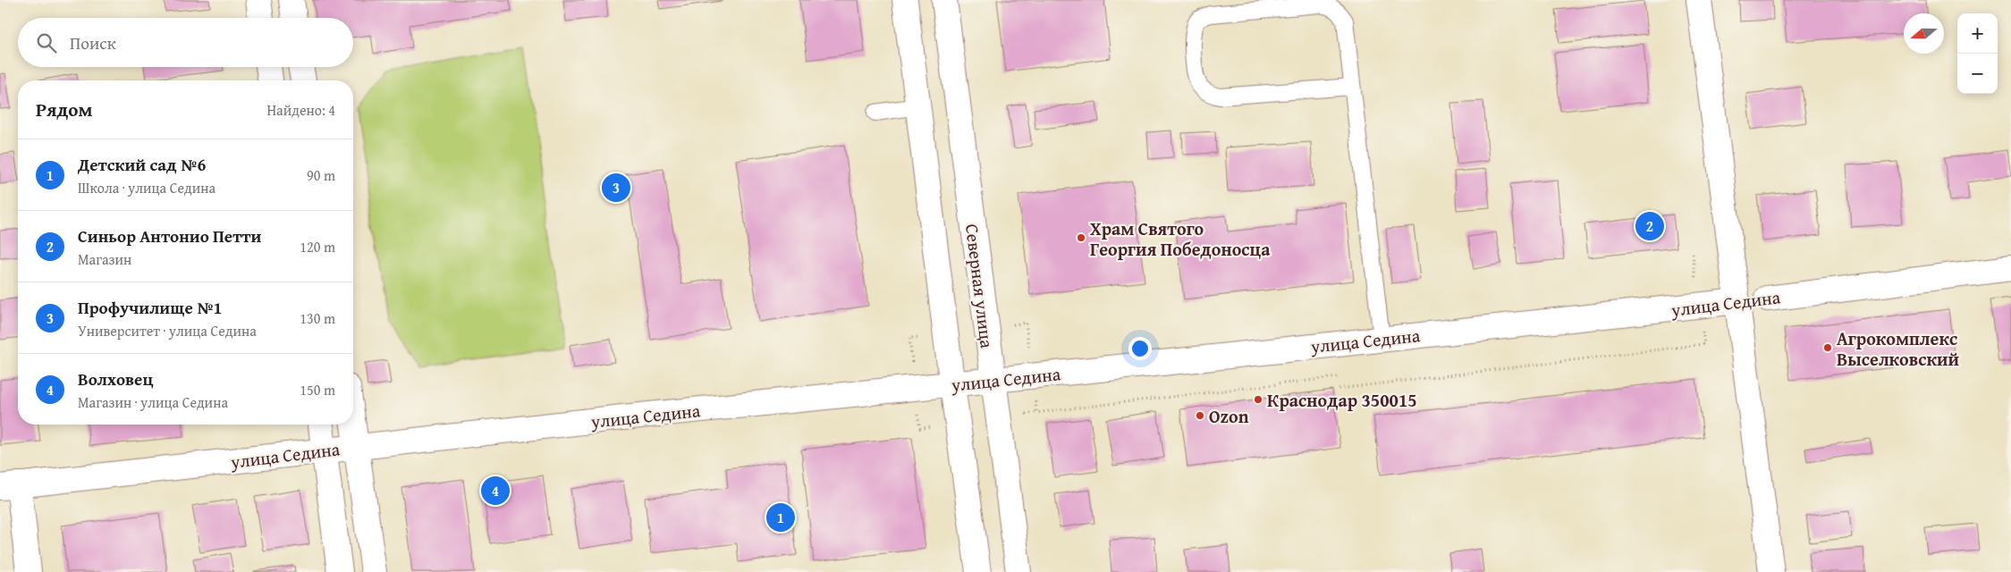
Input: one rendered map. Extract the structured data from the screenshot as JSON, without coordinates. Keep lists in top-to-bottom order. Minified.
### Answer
{"streets":{"main road":["Северная улица","улица Седина"]},"crossings":[["Северная улица","улица Седина"]],"places":["Храм Святого Георгия Победоносца","Агрокомплекс Выселковский","Краснодар 350015","Ozon"],"north":"left","page":{"map_buttons":["+","−"],"search":"Поиск","heading":["Рядом","Найдено: 4"],"list":[{"mark":"1","name":"Детский сад №6","note":"Школа · улица Седина","value":"90 m"},{"mark":"2","name":"Синьор Антонио Петти","note":"Магазин","value":"120 m"},{"mark":"3","name":"Профучилище №1","note":"Университет · улица Седина","value":"130 m"},{"mark":"4","name":"Волховец","note":"Магазин · улица Седина","value":"150 m"}],"pins":["3","2","4","1"]}}
